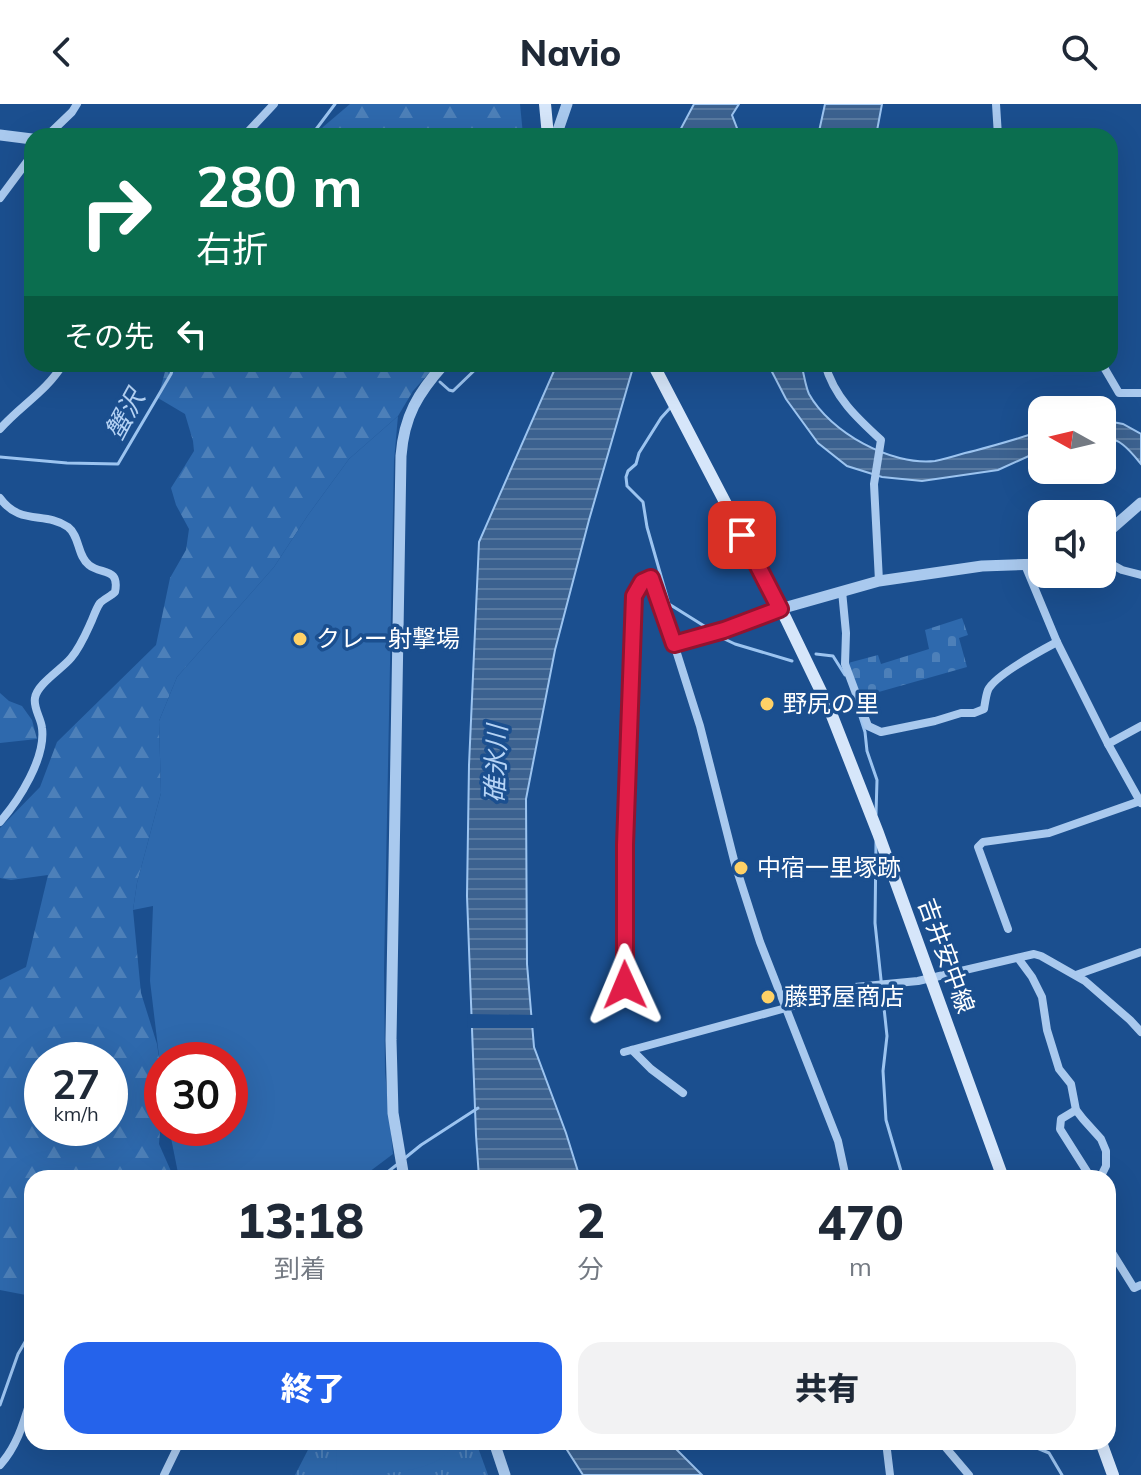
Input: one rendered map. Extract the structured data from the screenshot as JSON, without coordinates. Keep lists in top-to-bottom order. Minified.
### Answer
{"streets":{"main road":["吉井安中線"]},"water":["蟹沢","碓氷川"],"places":["クレー射撃場","野尻の里","中宿一里塚跡","藤野屋商店"],"north":"left","page":{"header":"Navio","turn":["280 m","右折"],"then":"その先","speed":"27 km/h","limit":"30","eta":["13:18","到着","2","分","470","m"],"buttons":["終了","共有"]}}
